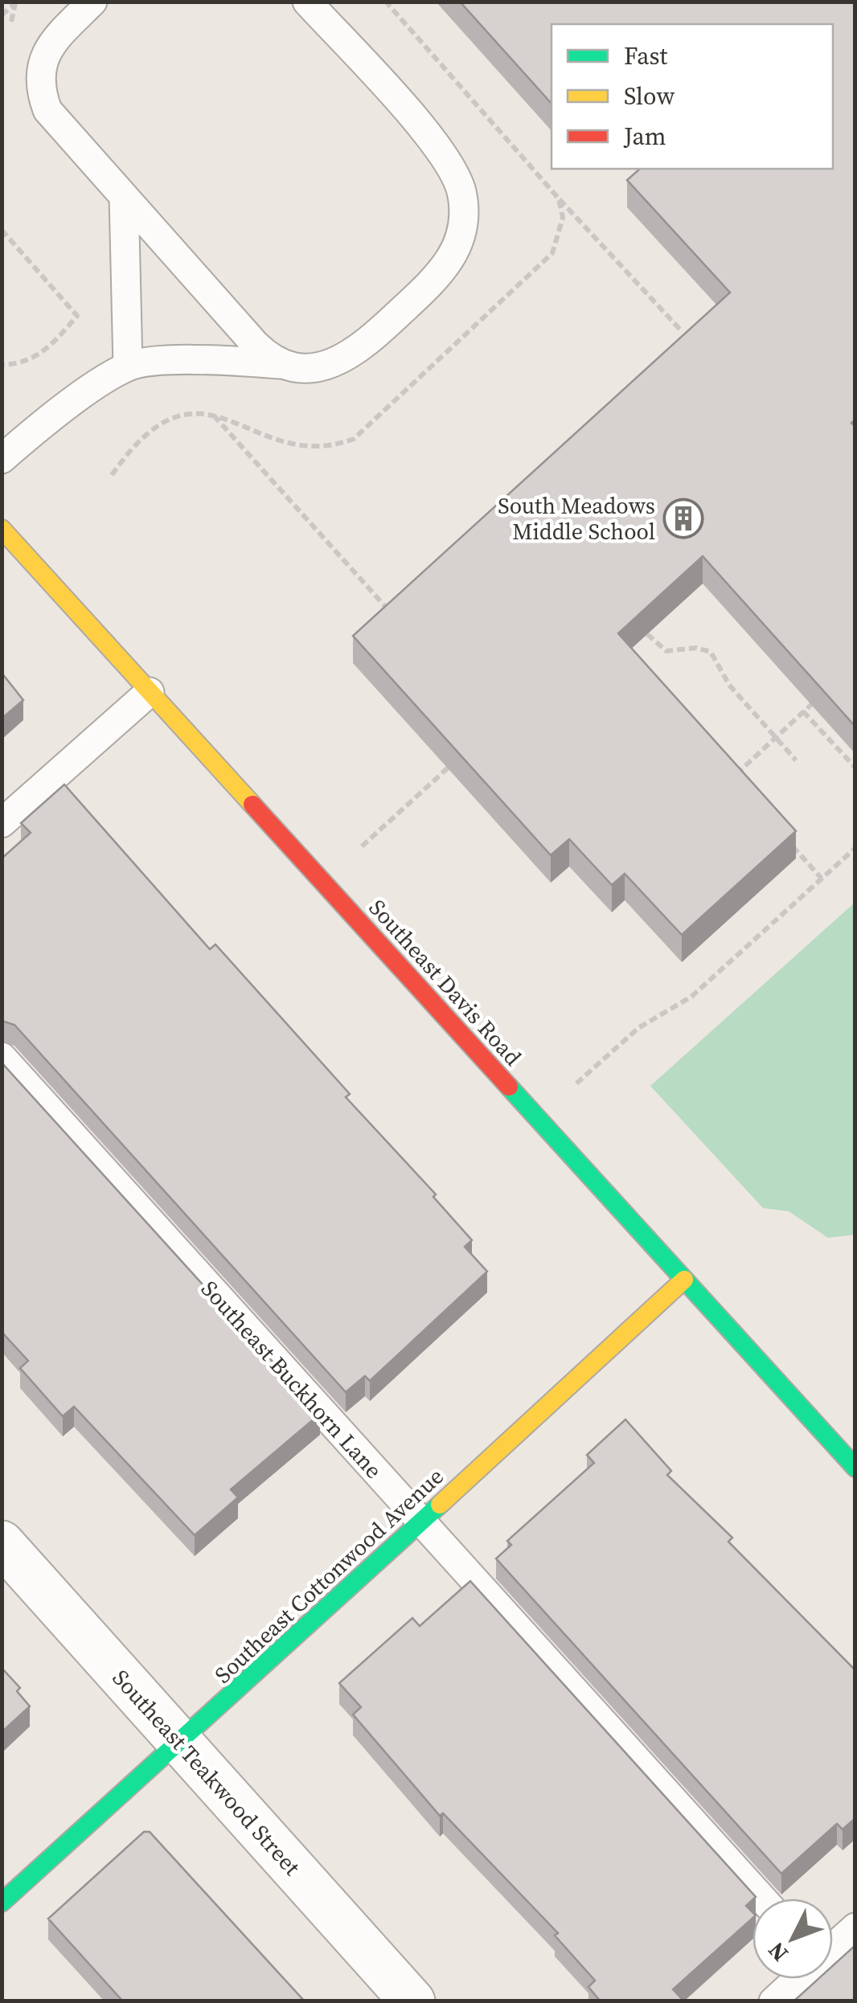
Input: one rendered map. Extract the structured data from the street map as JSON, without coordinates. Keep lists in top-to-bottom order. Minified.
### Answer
{"streets":{"street":["Southeast Davis Road","Southeast Cottonwood Avenue","Southeast Teakwood Street"],"lane":["Southeast Buckhorn Lane"]},"crossings":[["Southeast Davis Road","Southeast Cottonwood Avenue"],["Southeast Buckhorn Lane","Southeast Cottonwood Avenue"],["Southeast Cottonwood Avenue","Southeast Teakwood Street"]],"places":{"building":["South Meadows Middle School"]},"legend":["Fast","Slow","Jam"],"north":"bottom left"}
